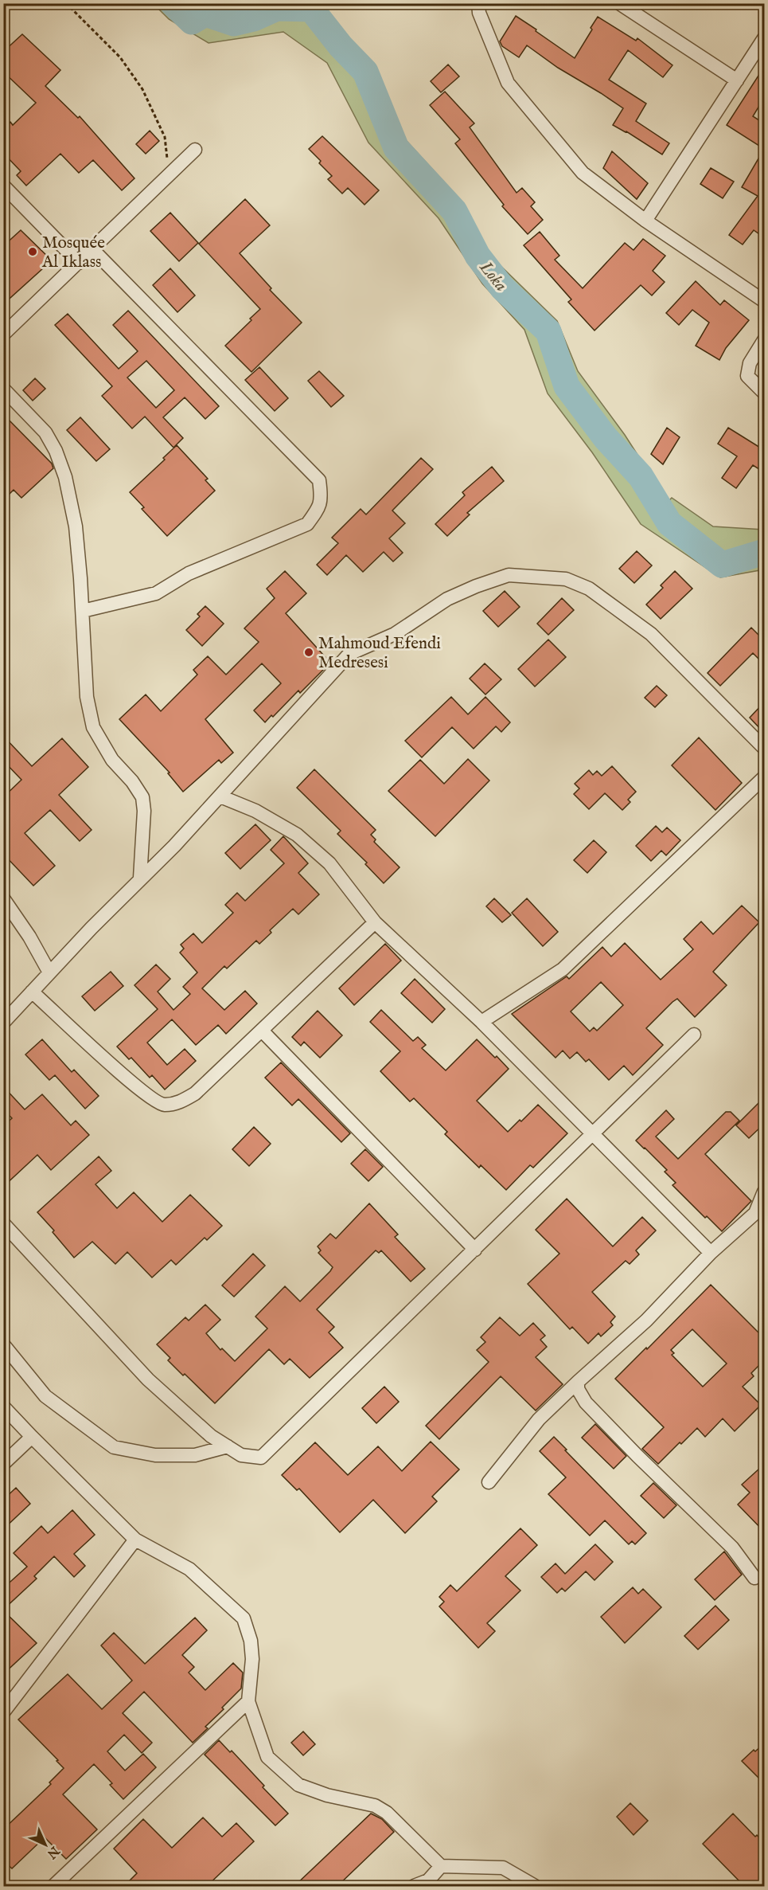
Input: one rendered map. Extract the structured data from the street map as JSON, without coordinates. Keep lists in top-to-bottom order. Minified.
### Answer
{"water":["Loka"],"places":["Mosquée Al Iklass","Mahmoud Efendi Medresesi"],"north":"bottom right"}
